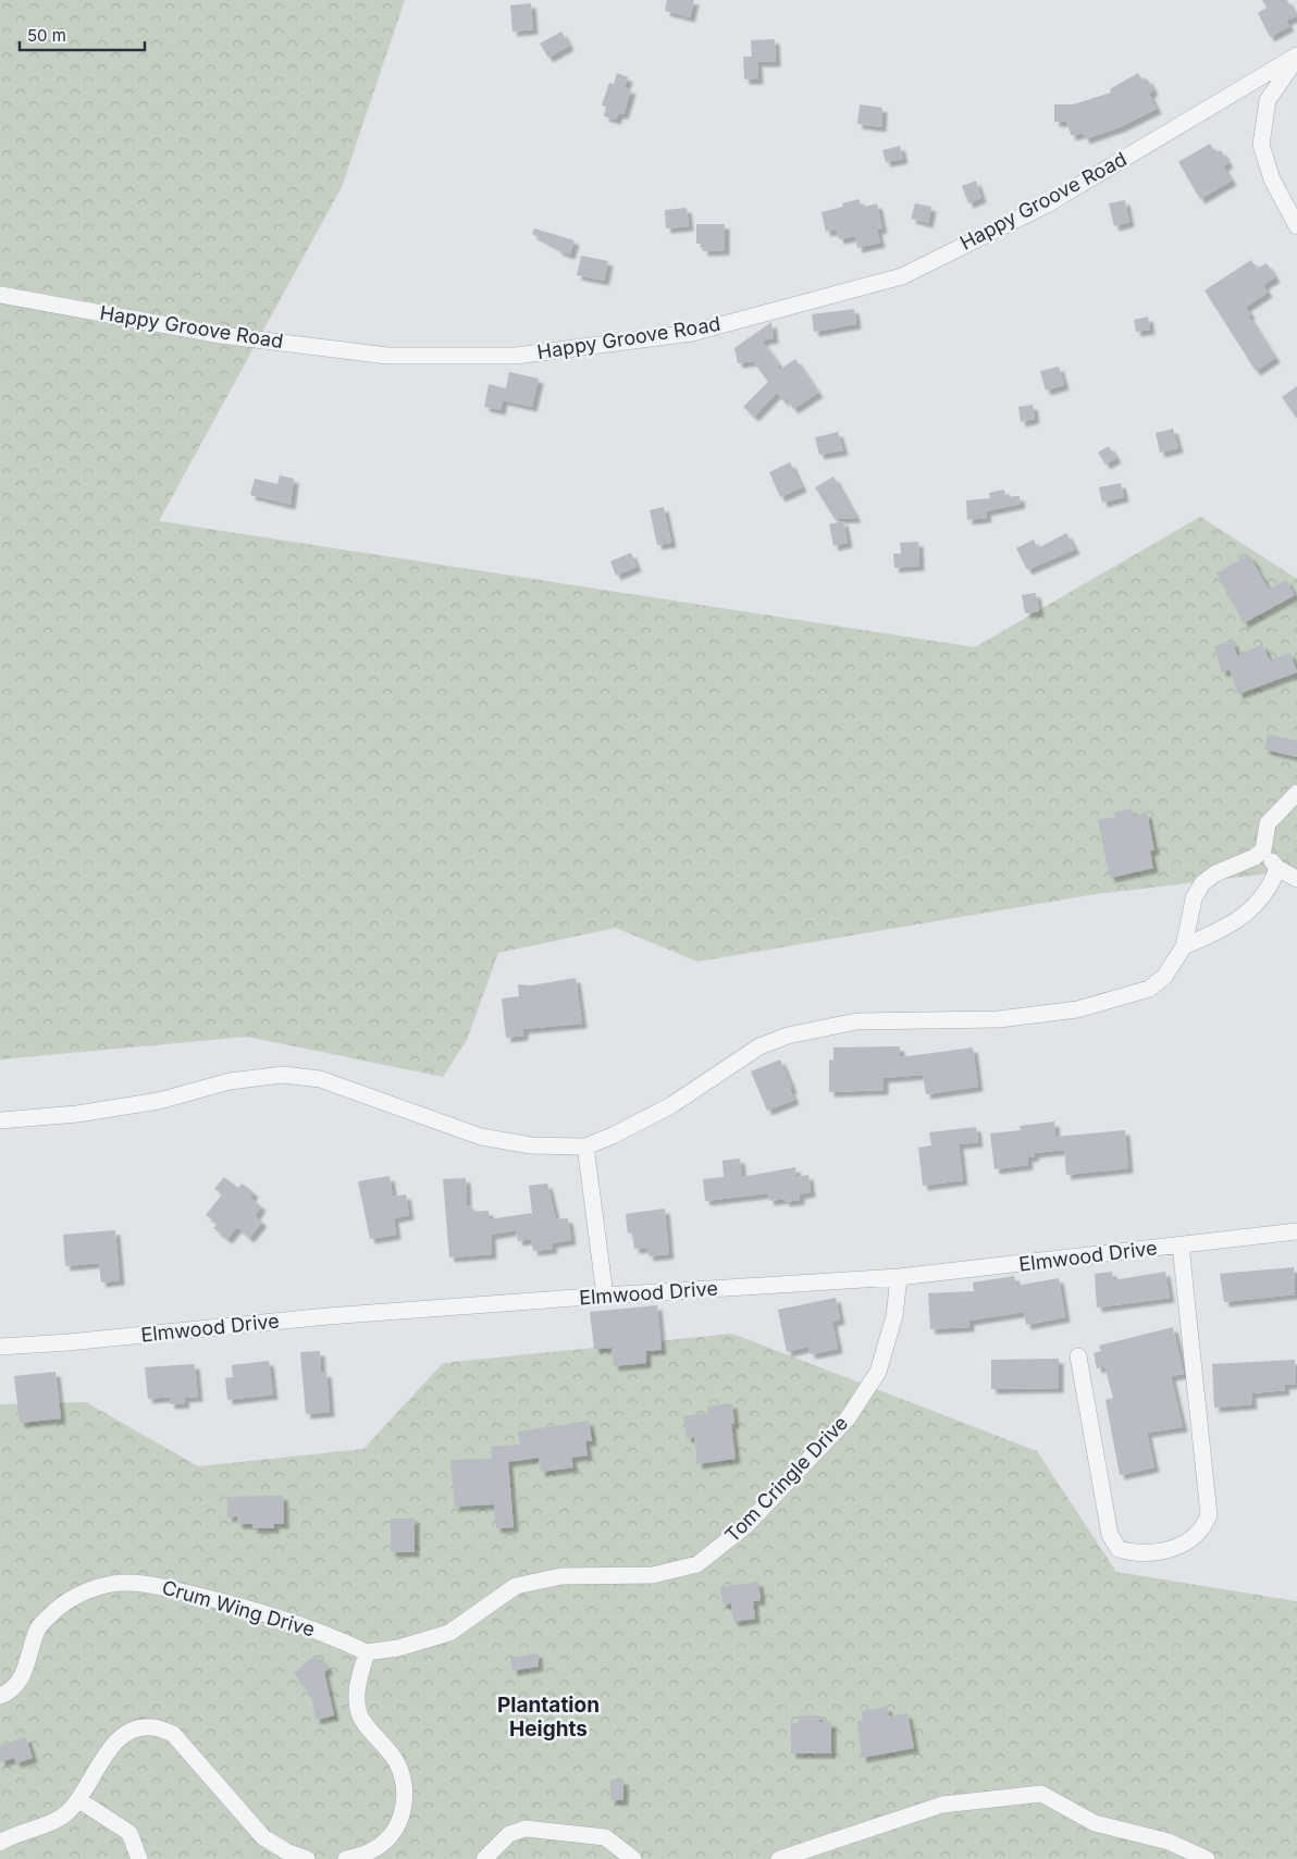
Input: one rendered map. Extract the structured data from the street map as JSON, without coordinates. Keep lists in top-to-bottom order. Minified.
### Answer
{"streets":{"street":["Happy Groove Road","Elmwood Drive","Tom Cringle Drive","Crum Wing Drive"]},"crossings":[["Elmwood Drive","Tom Cringle Drive"],["Tom Cringle Drive","Crum Wing Drive"]],"districts":["Plantation Heights"],"scale_bar":"50 m"}
